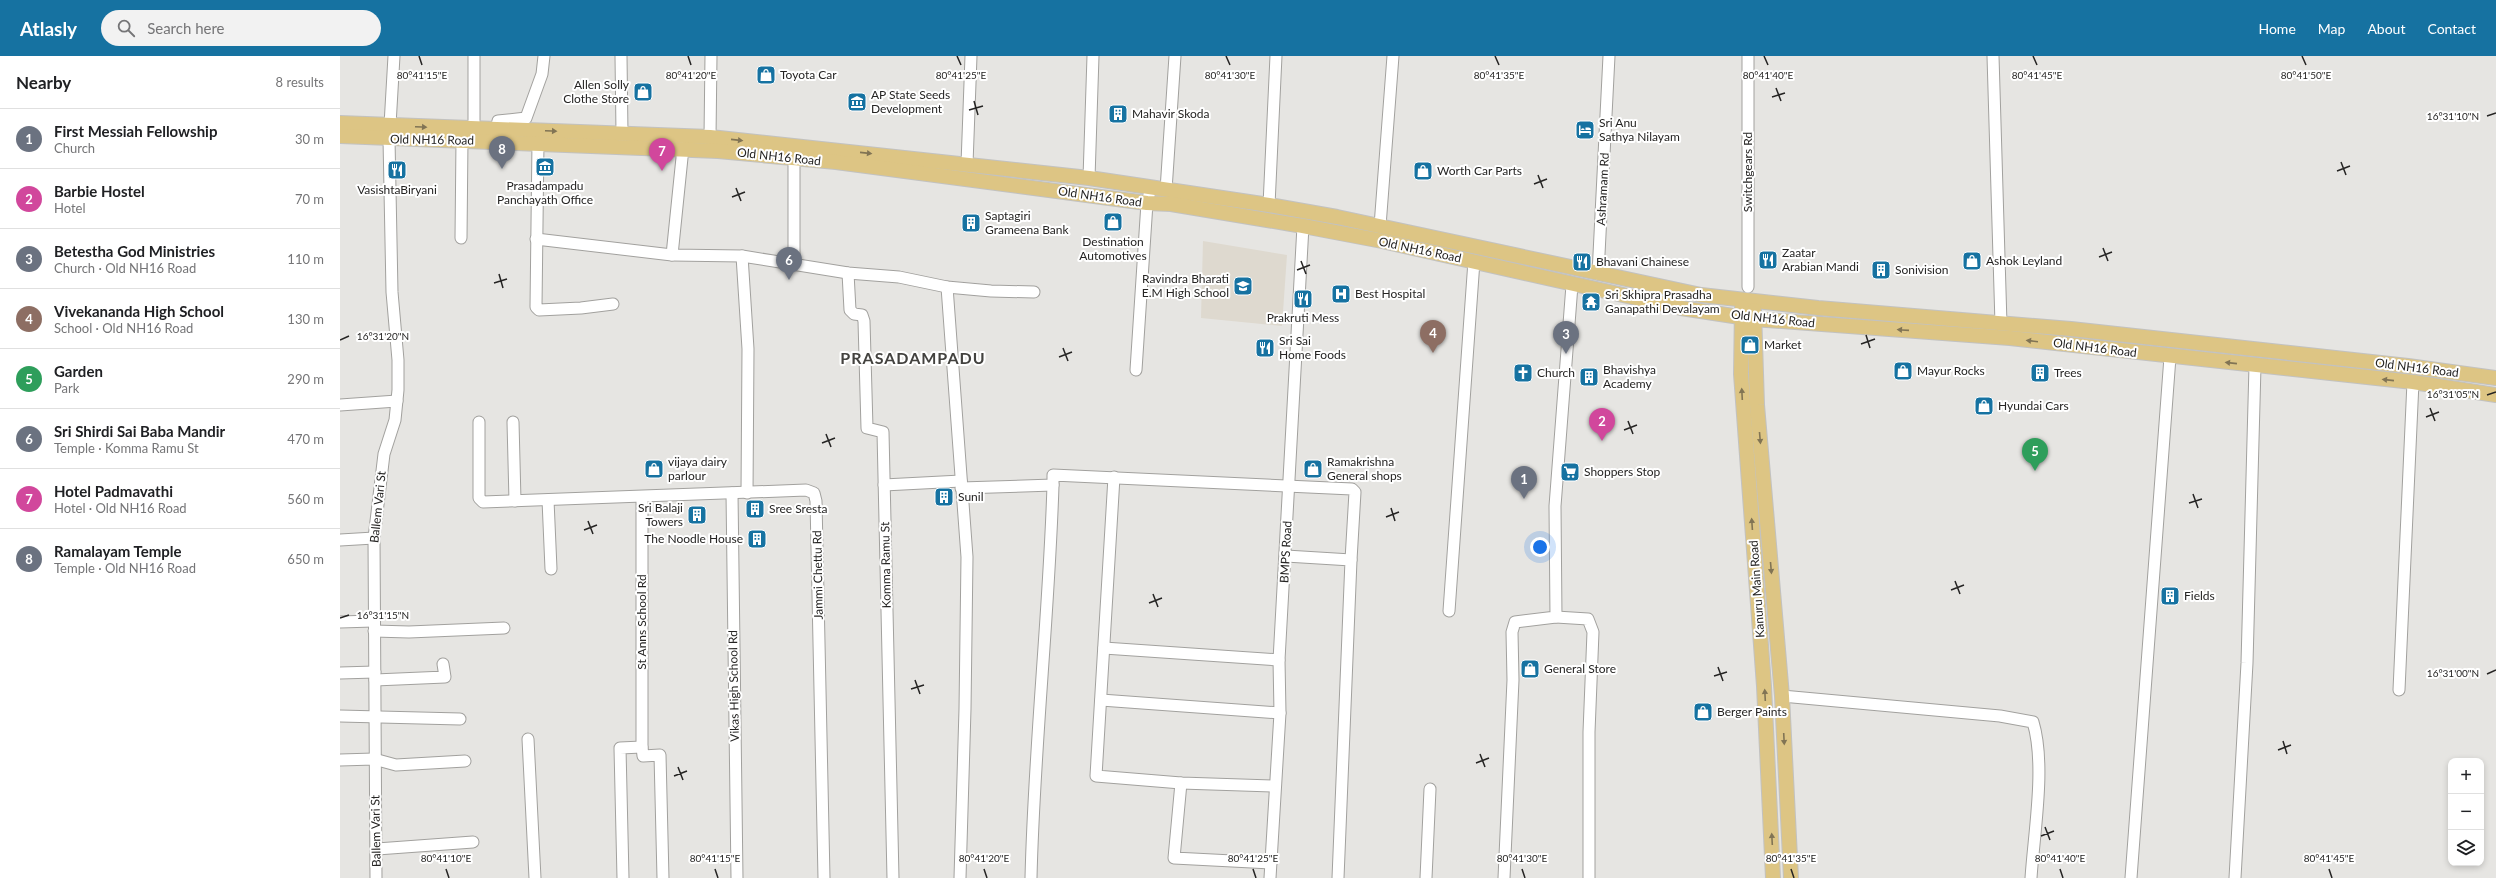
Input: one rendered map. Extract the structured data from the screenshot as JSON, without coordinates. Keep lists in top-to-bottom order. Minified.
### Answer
{"streets":{"main road":["Old NH16 Road","Kanuru Main Road"],"street":["Switchgears Rd","Ashramam Rd","Ballem Vari St","BMPS Road","Komma Ramu St","Jammi Chettu Rd","St Anns School Rd","Vikas High School Rd"]},"crossings":[["Old NH16 Road","Switchgears Rd"],["Old NH16 Road","Ashramam Rd"],["Old NH16 Road","Ballem Vari St"],["Old NH16 Road","BMPS Road"],["Old NH16 Road","Kanuru Main Road"],["Switchgears Rd","Kanuru Main Road"],["Jammi Chettu Rd","St Anns School Rd"],["Jammi Chettu Rd","Vikas High School Rd"]],"districts":["PRASADAMPADU"],"places":{"shop":["Toyota Car","Allen Solly Clothe Store","Worth Car Parts","Destination Automotives","Ashok Leyland","Market","Mayur Rocks","Hyundai Cars","vijaya dairy parlour","Ramakrishna General shops","General Store","Berger Paints"],"museum":["AP State Seeds Development","Prasadampadu Panchayath Office"],"building":["Mahavir Skoda","Saptagiri Grameena Bank","Sonivision","Trees","Bhavishya Academy","Sunil","Sree Sresta","Sri Balaji Towers","The Noodle House","Fields"],"hotel":["Sri Anu Sathya Nilayam"],"restaurant":["VasishtaBiryani","Zaatar Arabian Mandi","Bhavani Chainese","Prakruti Mess","Sri Sai Home Foods"],"school or university":["Ravindra Bharati E.M High School"],"hospital":["Best Hospital"],"temple":["Sri Skhipra Prasadha Ganapathi Devalayam"],"church":["Church"],"supermarket":["Shoppers Stop"]},"page":{"header":"Atlasly","search":"Search here","nav":["Home","Map","About","Contact"],"heading":["Nearby","8 results"],"list":[{"mark":"1","name":"First Messiah Fellowship","note":"Church","value":"30 m"},{"mark":"2","name":"Barbie Hostel","note":"Hotel","value":"70 m"},{"mark":"3","name":"Betestha God Ministries","note":"Church · Old NH16 Road","value":"110 m"},{"mark":"4","name":"Vivekananda High School","note":"School · Old NH16 Road","value":"130 m"},{"mark":"5","name":"Garden","note":"Park","value":"290 m"},{"mark":"6","name":"Sri Shirdi Sai Baba Mandir","note":"Temple · Komma Ramu St","value":"470 m"},{"mark":"7","name":"Hotel Padmavathi","note":"Hotel · Old NH16 Road","value":"560 m"},{"mark":"8","name":"Ramalayam Temple","note":"Temple · Old NH16 Road","value":"650 m"}],"pins":["8","7","6","4","3","2","5","1"],"map_buttons":["+","−"]},"coordinates":["80°41'25\"E","80°41'35\"E","80°41'40\"E","80°41'45\"E","80°41'50\"E","80°41'15\"E","80°41'20\"E","80°41'30\"E","16°31'10\"N","16°31'20\"N","16°31'05\"N","16°31'15\"N","16°31'00\"N","80°41'10\"E"]}
